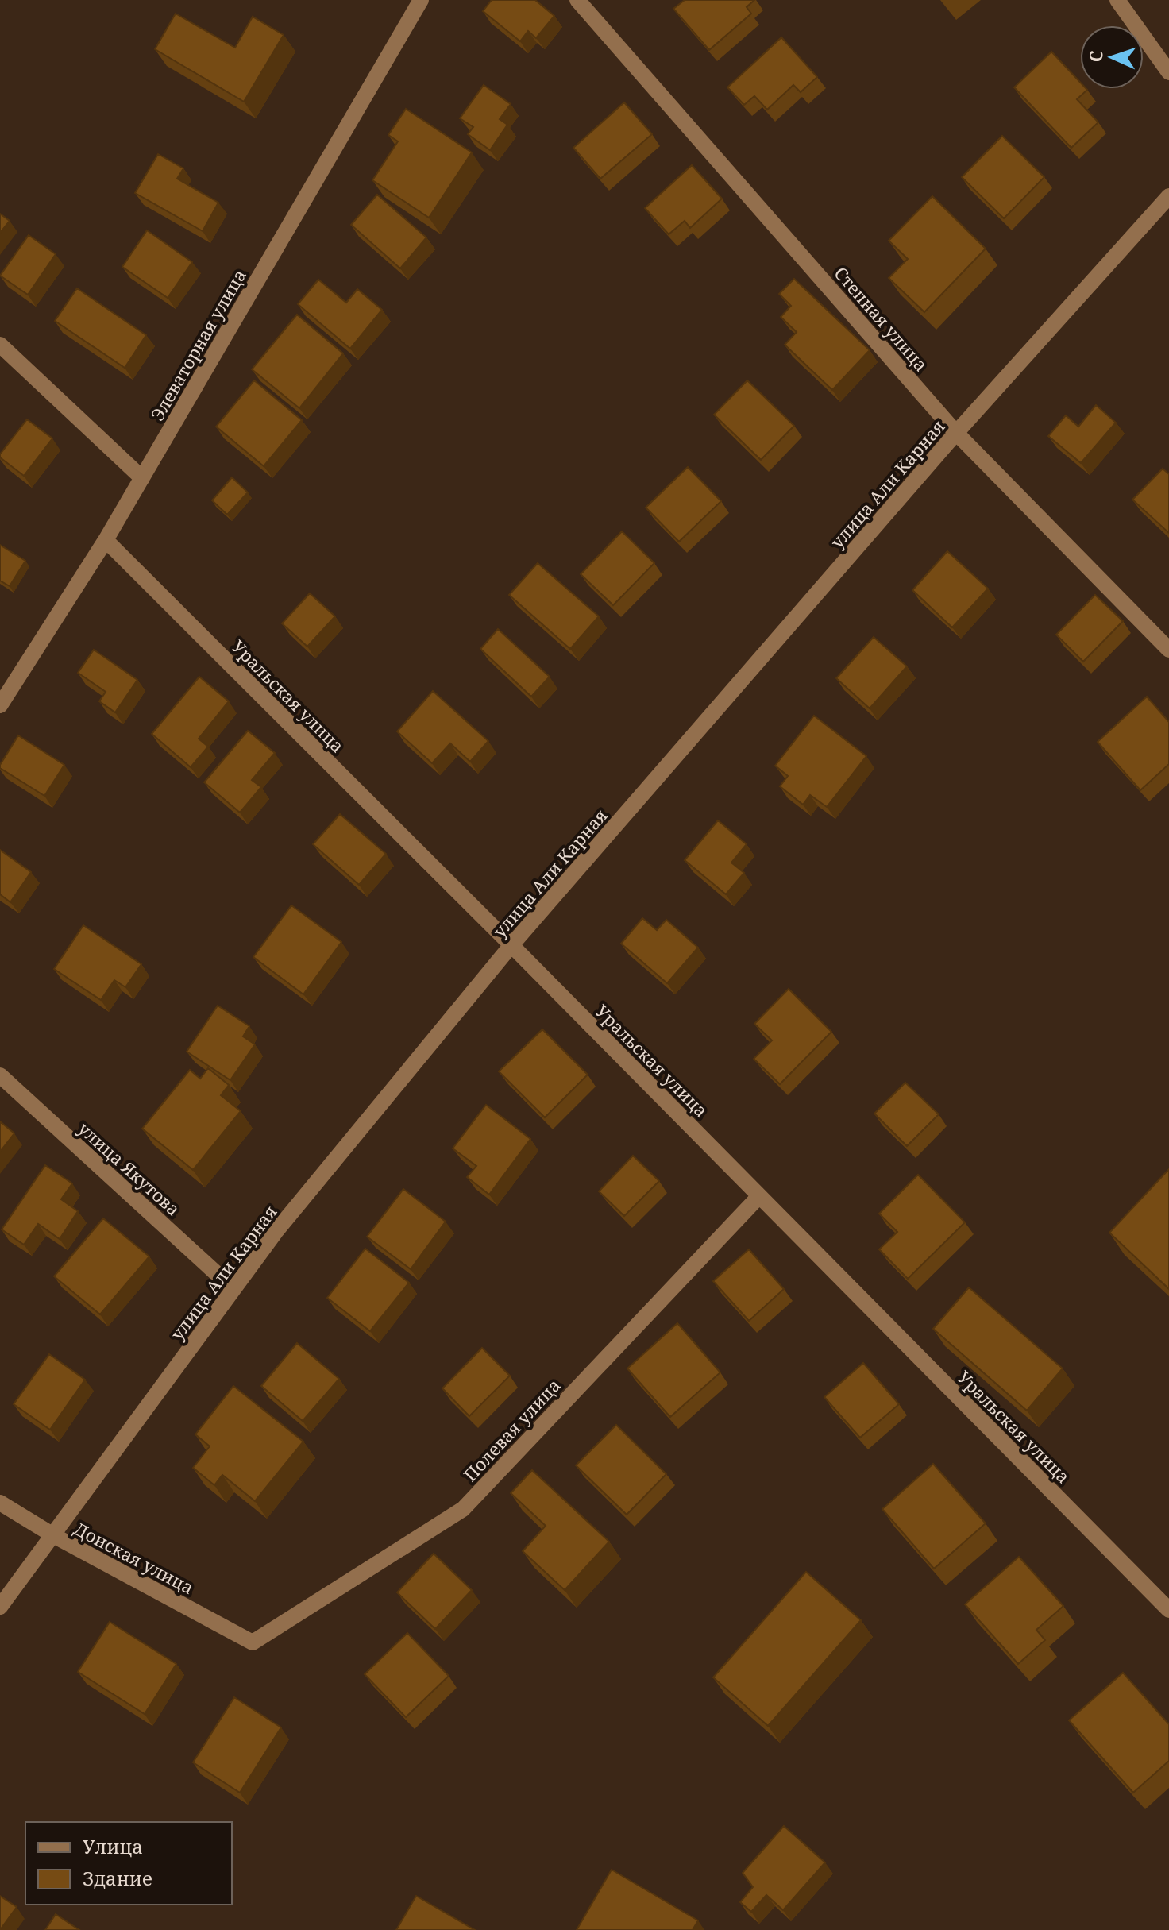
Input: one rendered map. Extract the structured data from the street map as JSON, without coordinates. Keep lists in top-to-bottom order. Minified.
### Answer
{"streets":{"street":["Степная улица","Элеваторная улица","улица Али Карная","Уральская улица","улица Якутова","Полевая улица","Донская улица"]},"crossings":[["Степная улица","улица Али Карная"],["Элеваторная улица","Уральская улица"],["улица Али Карная","Уральская улица"],["улица Али Карная","улица Якутова"],["улица Али Карная","Донская улица"],["Уральская улица","Полевая улица"],["Полевая улица","Донская улица"]],"legend":["Улица","Здание"],"north":"left"}
